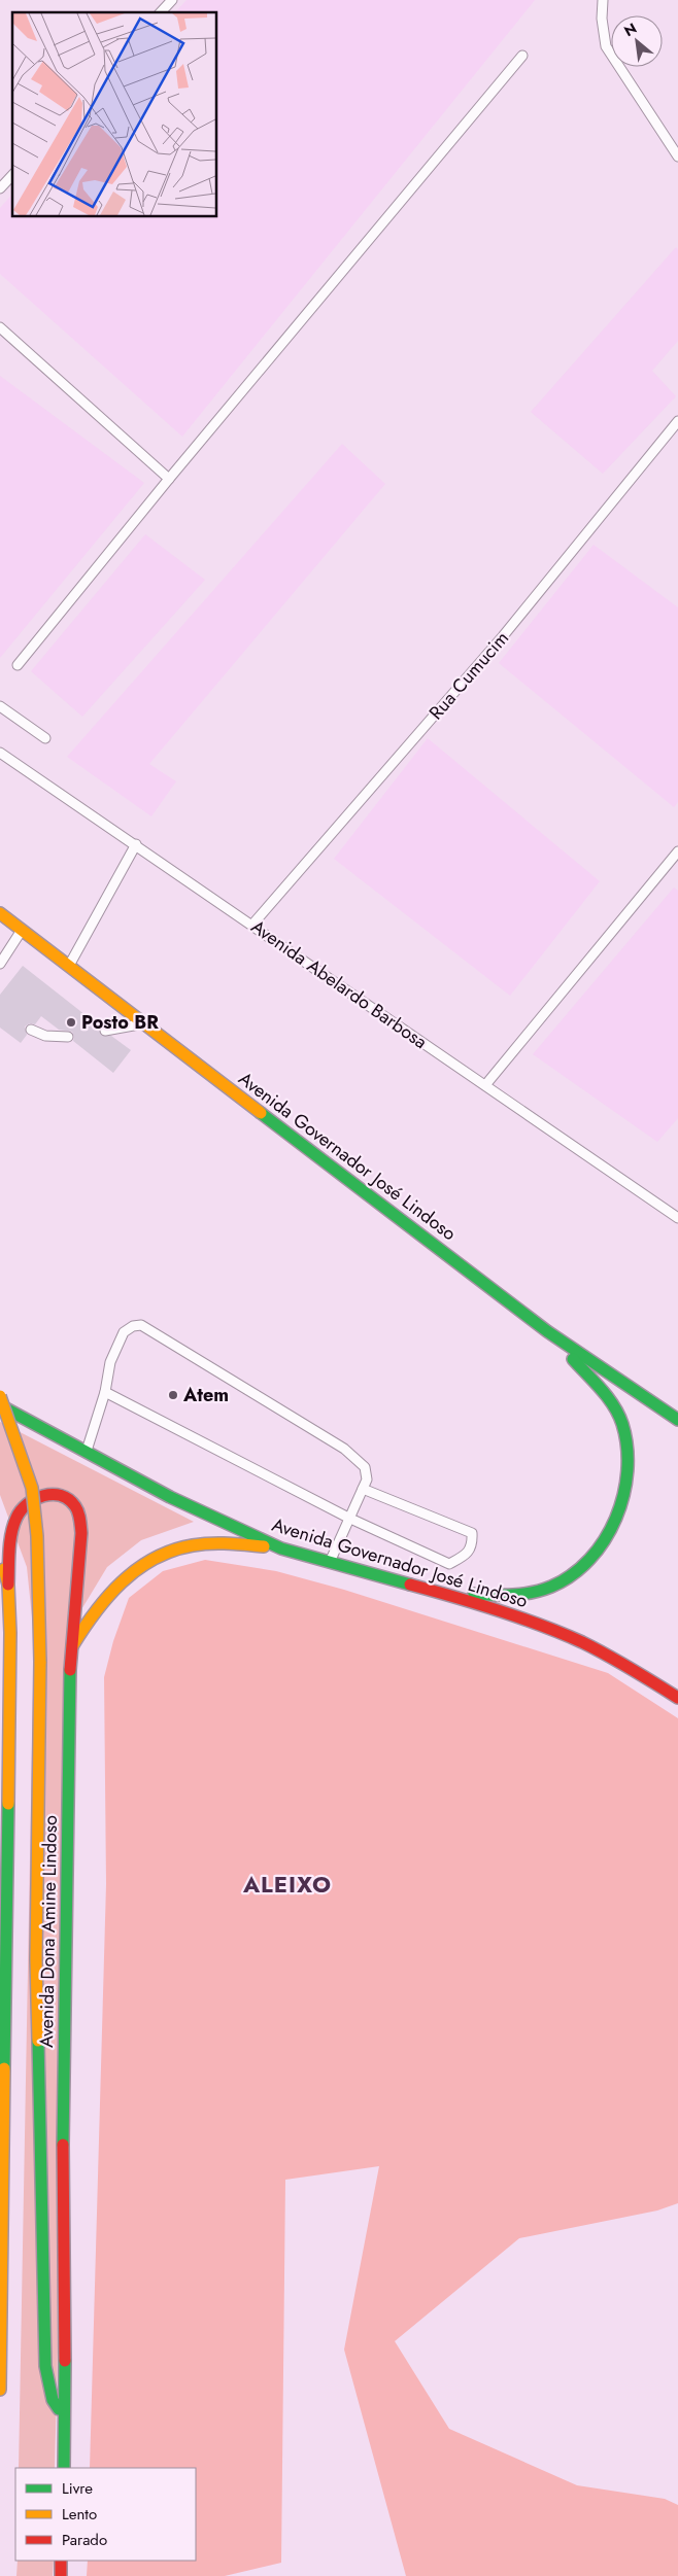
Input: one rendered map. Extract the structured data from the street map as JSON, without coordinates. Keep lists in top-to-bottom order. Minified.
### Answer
{"streets":{"main road":["Avenida Governador José Lindoso","Avenida Dona Amine Lindoso"],"lane":["Rua Cumucim","Avenida Abelardo Barbosa"]},"crossings":[["Rua Cumucim","Avenida Abelardo Barbosa"]],"districts":["ALEIXO"],"places":["Posto BR","Atem"],"legend":["Livre","Lento","Parado"],"north":"top left"}
